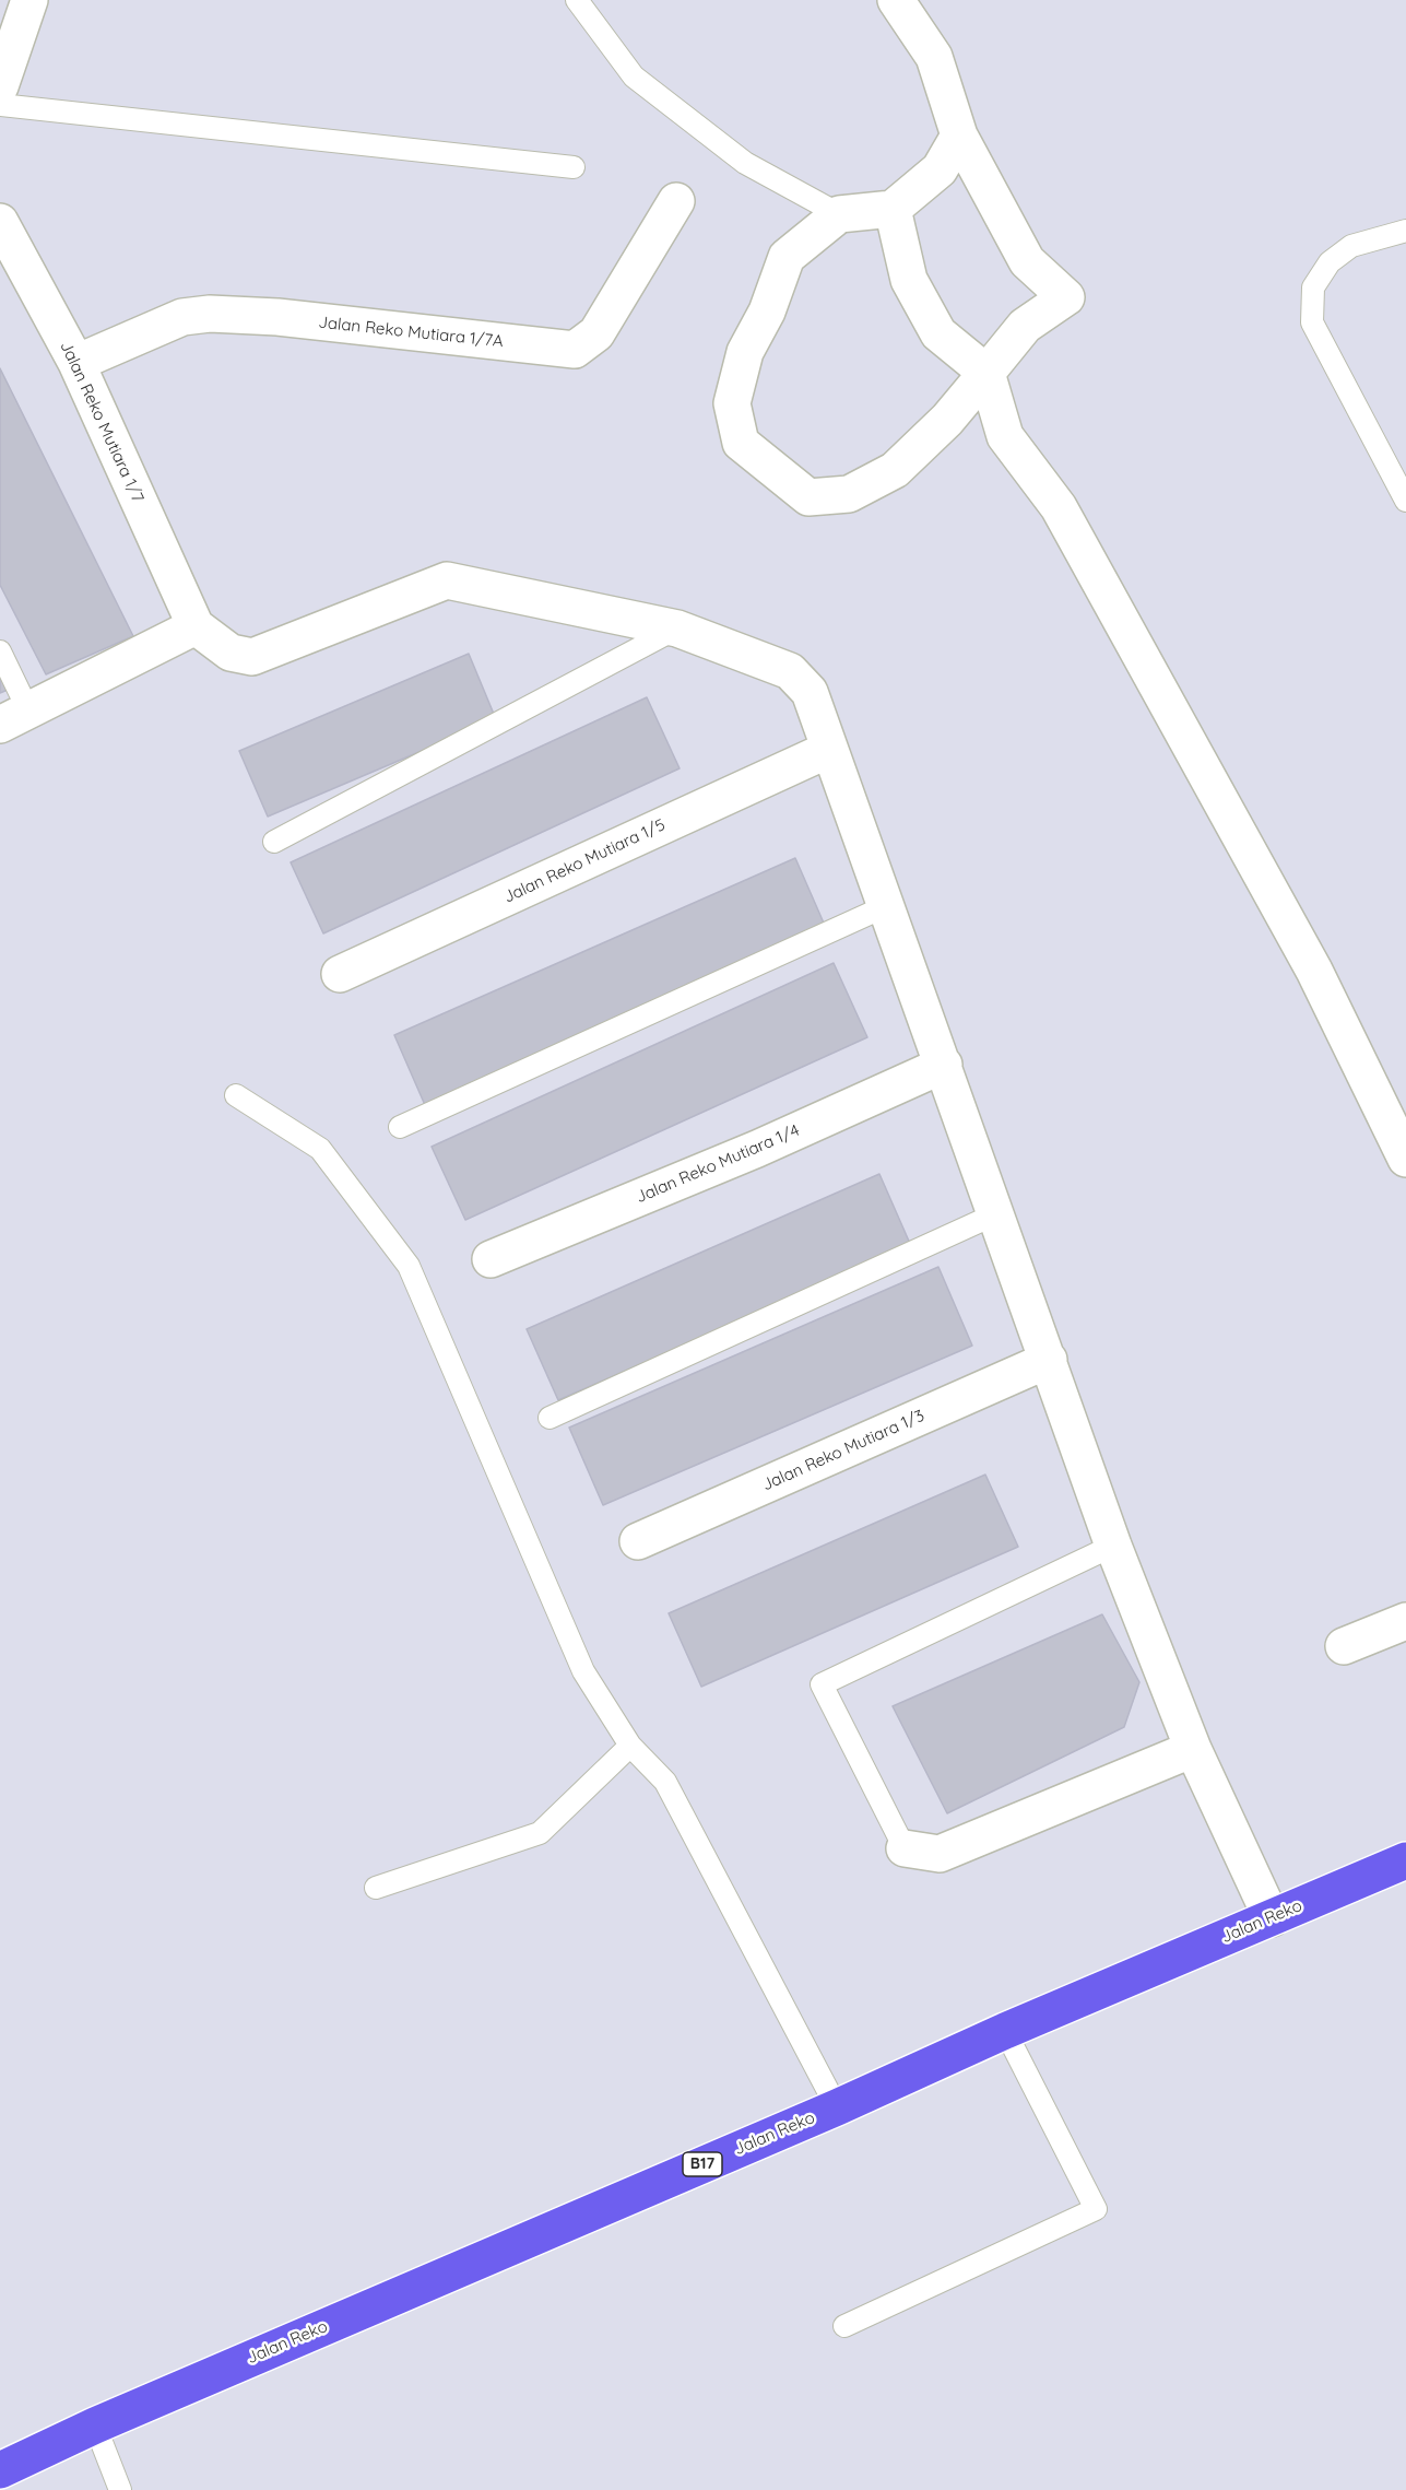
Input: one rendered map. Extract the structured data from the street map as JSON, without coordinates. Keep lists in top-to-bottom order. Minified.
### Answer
{"streets":{"main road":["Jalan Reko","B17"],"street":["Jalan Reko Mutiara 1/7A","Jalan Reko Mutiara 1/7","Jalan Reko Mutiara 1/5","Jalan Reko Mutiara 1/4","Jalan Reko Mutiara 1/3"]},"crossings":[["Jalan Reko Mutiara 1/7A","Jalan Reko Mutiara 1/7"]]}
